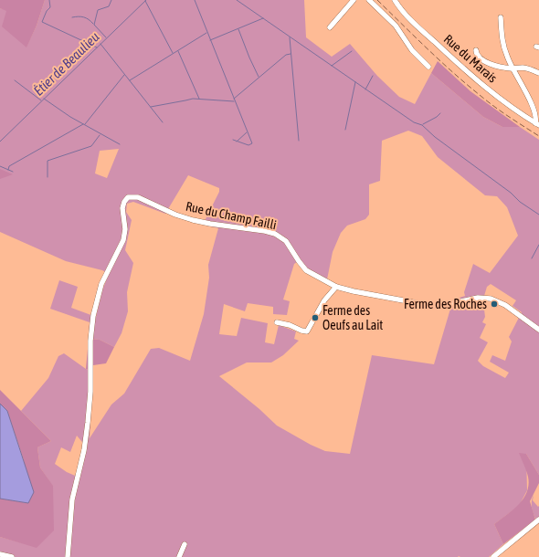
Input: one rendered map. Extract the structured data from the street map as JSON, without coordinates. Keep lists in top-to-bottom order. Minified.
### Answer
{"streets":{"street":["Rue du Marais","Rue du Champ Failli"]},"water":["Étier de Beaulieu"],"places":["Ferme des Roches","Ferme des Oeufs au Lait"]}
